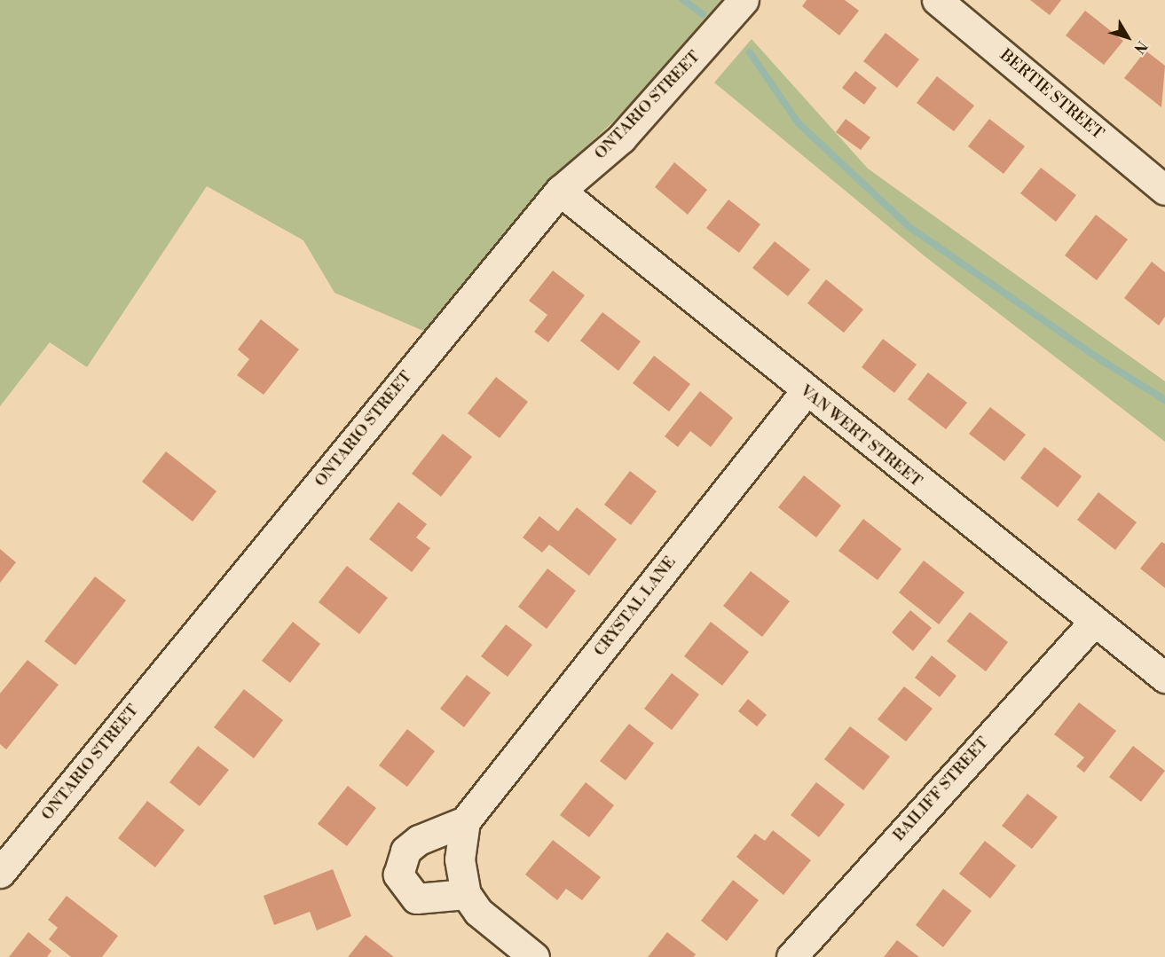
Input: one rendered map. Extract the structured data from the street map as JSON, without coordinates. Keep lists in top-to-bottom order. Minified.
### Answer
{"streets":{"street":["BERTIE STREET","ONTARIO STREET","VAN WERT STREET","CRYSTAL LANE","BAILIFF STREET"]},"crossings":[["ONTARIO STREET","VAN WERT STREET"],["VAN WERT STREET","CRYSTAL LANE"],["VAN WERT STREET","BAILIFF STREET"]],"north":"bottom right"}
